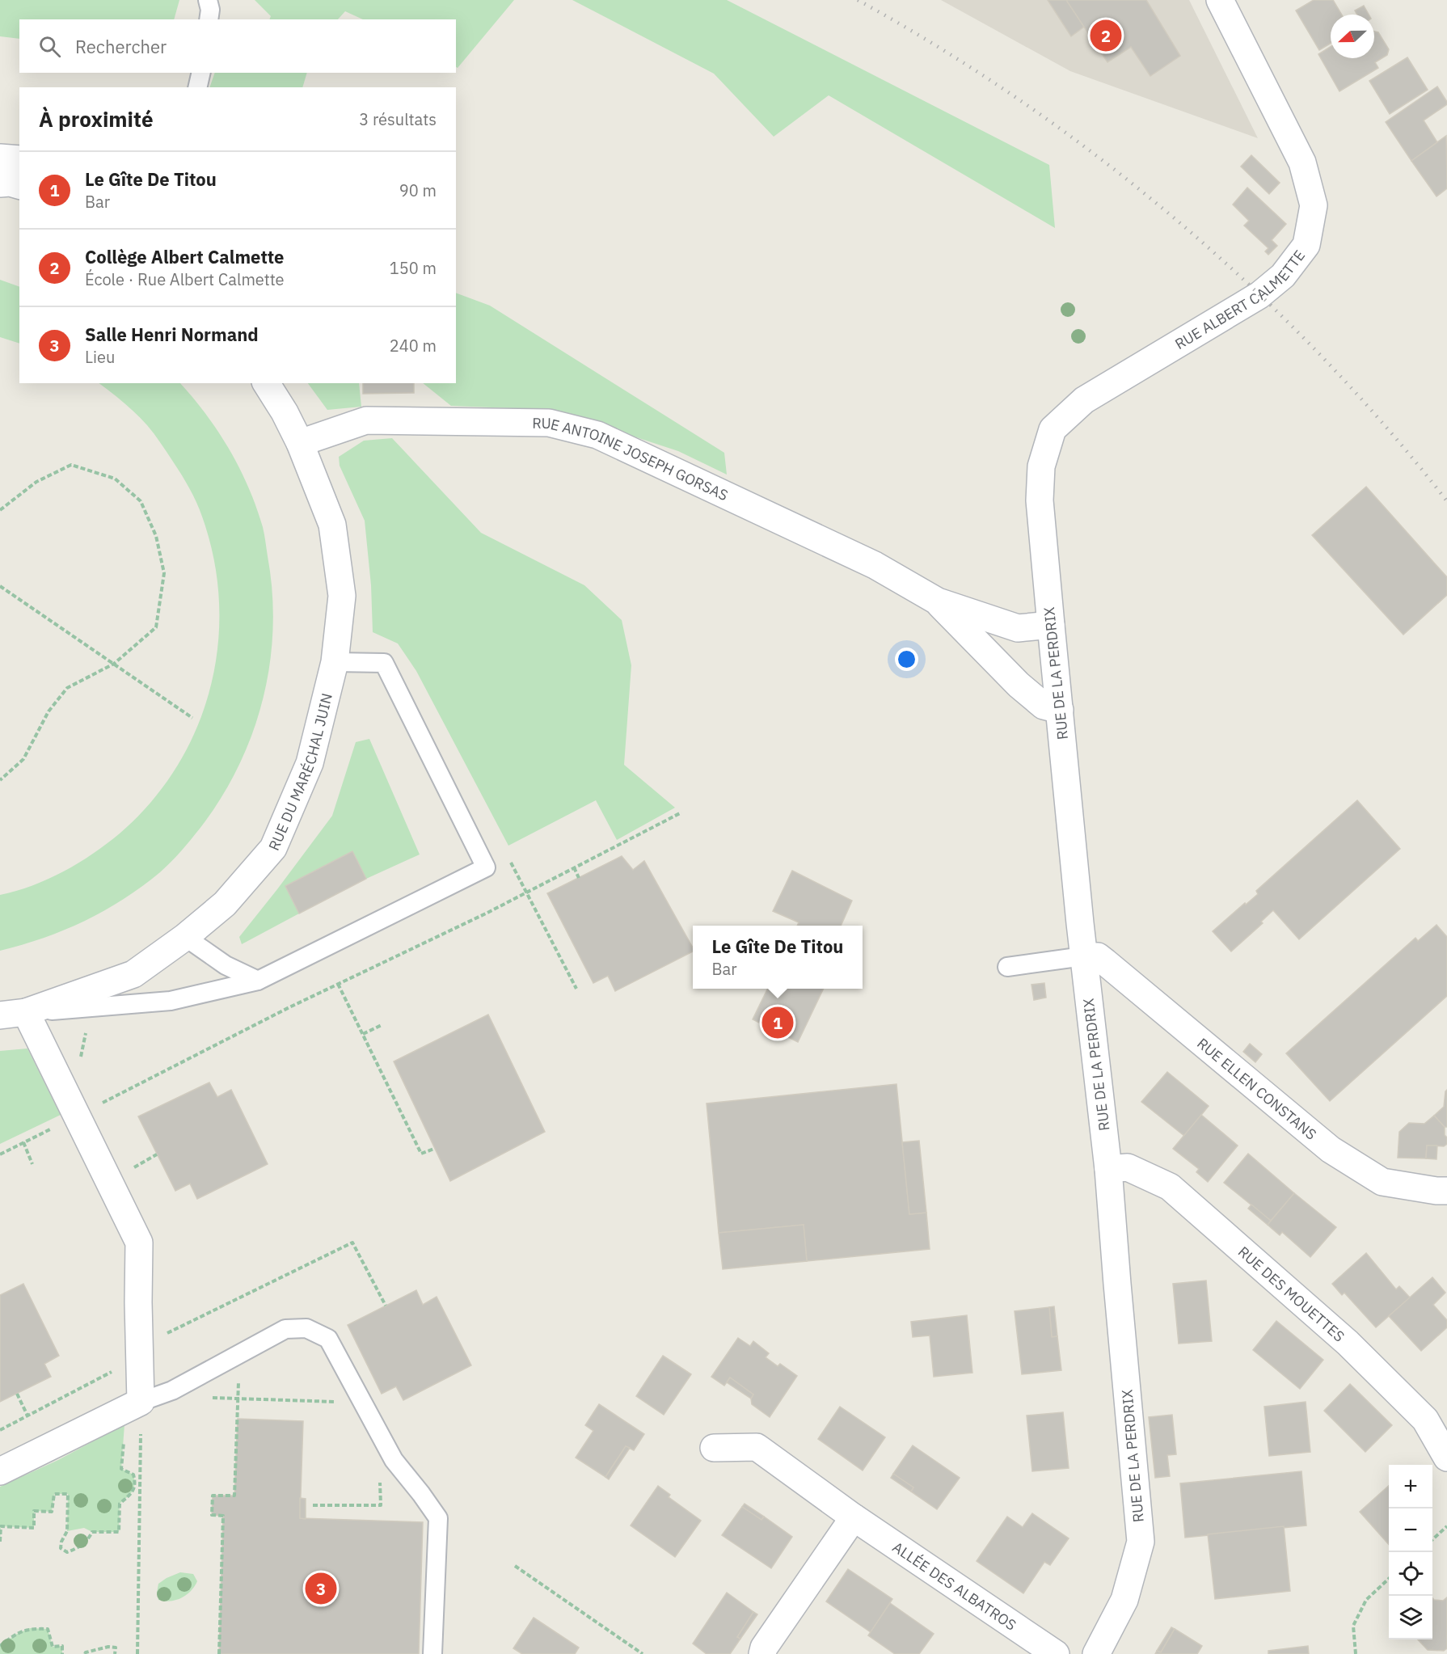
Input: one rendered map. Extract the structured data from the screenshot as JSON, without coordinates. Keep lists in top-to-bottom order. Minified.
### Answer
{"streets":{"street":["RUE ALBERT CALMETTE","RUE ANTOINE JOSEPH GORSAS","RUE DE LA PERDRIX","RUE DU MARÉCHAL JUIN","RUE ELLEN CONSTANS","RUE DES MOUETTES","ALLÉE DES ALBATROS"]},"crossings":[["RUE ALBERT CALMETTE","RUE DE LA PERDRIX"],["RUE ANTOINE JOSEPH GORSAS","RUE DE LA PERDRIX"],["RUE ANTOINE JOSEPH GORSAS","RUE DU MARÉCHAL JUIN"],["RUE DE LA PERDRIX","RUE ELLEN CONSTANS"],["RUE DE LA PERDRIX","RUE DES MOUETTES"]],"north":"left","page":{"pins":["2","1","3"],"search":"Rechercher","heading":["À proximité","3 résultats"],"list":[{"mark":"1","name":"Le Gîte De Titou","note":"Bar","value":"90 m"},{"mark":"2","name":"Collège Albert Calmette","note":"École · Rue Albert Calmette","value":"150 m"},{"mark":"3","name":"Salle Henri Normand","note":"Lieu","value":"240 m"}],"popup":["Le Gîte De Titou","Bar"],"map_buttons":["+","−"]}}
